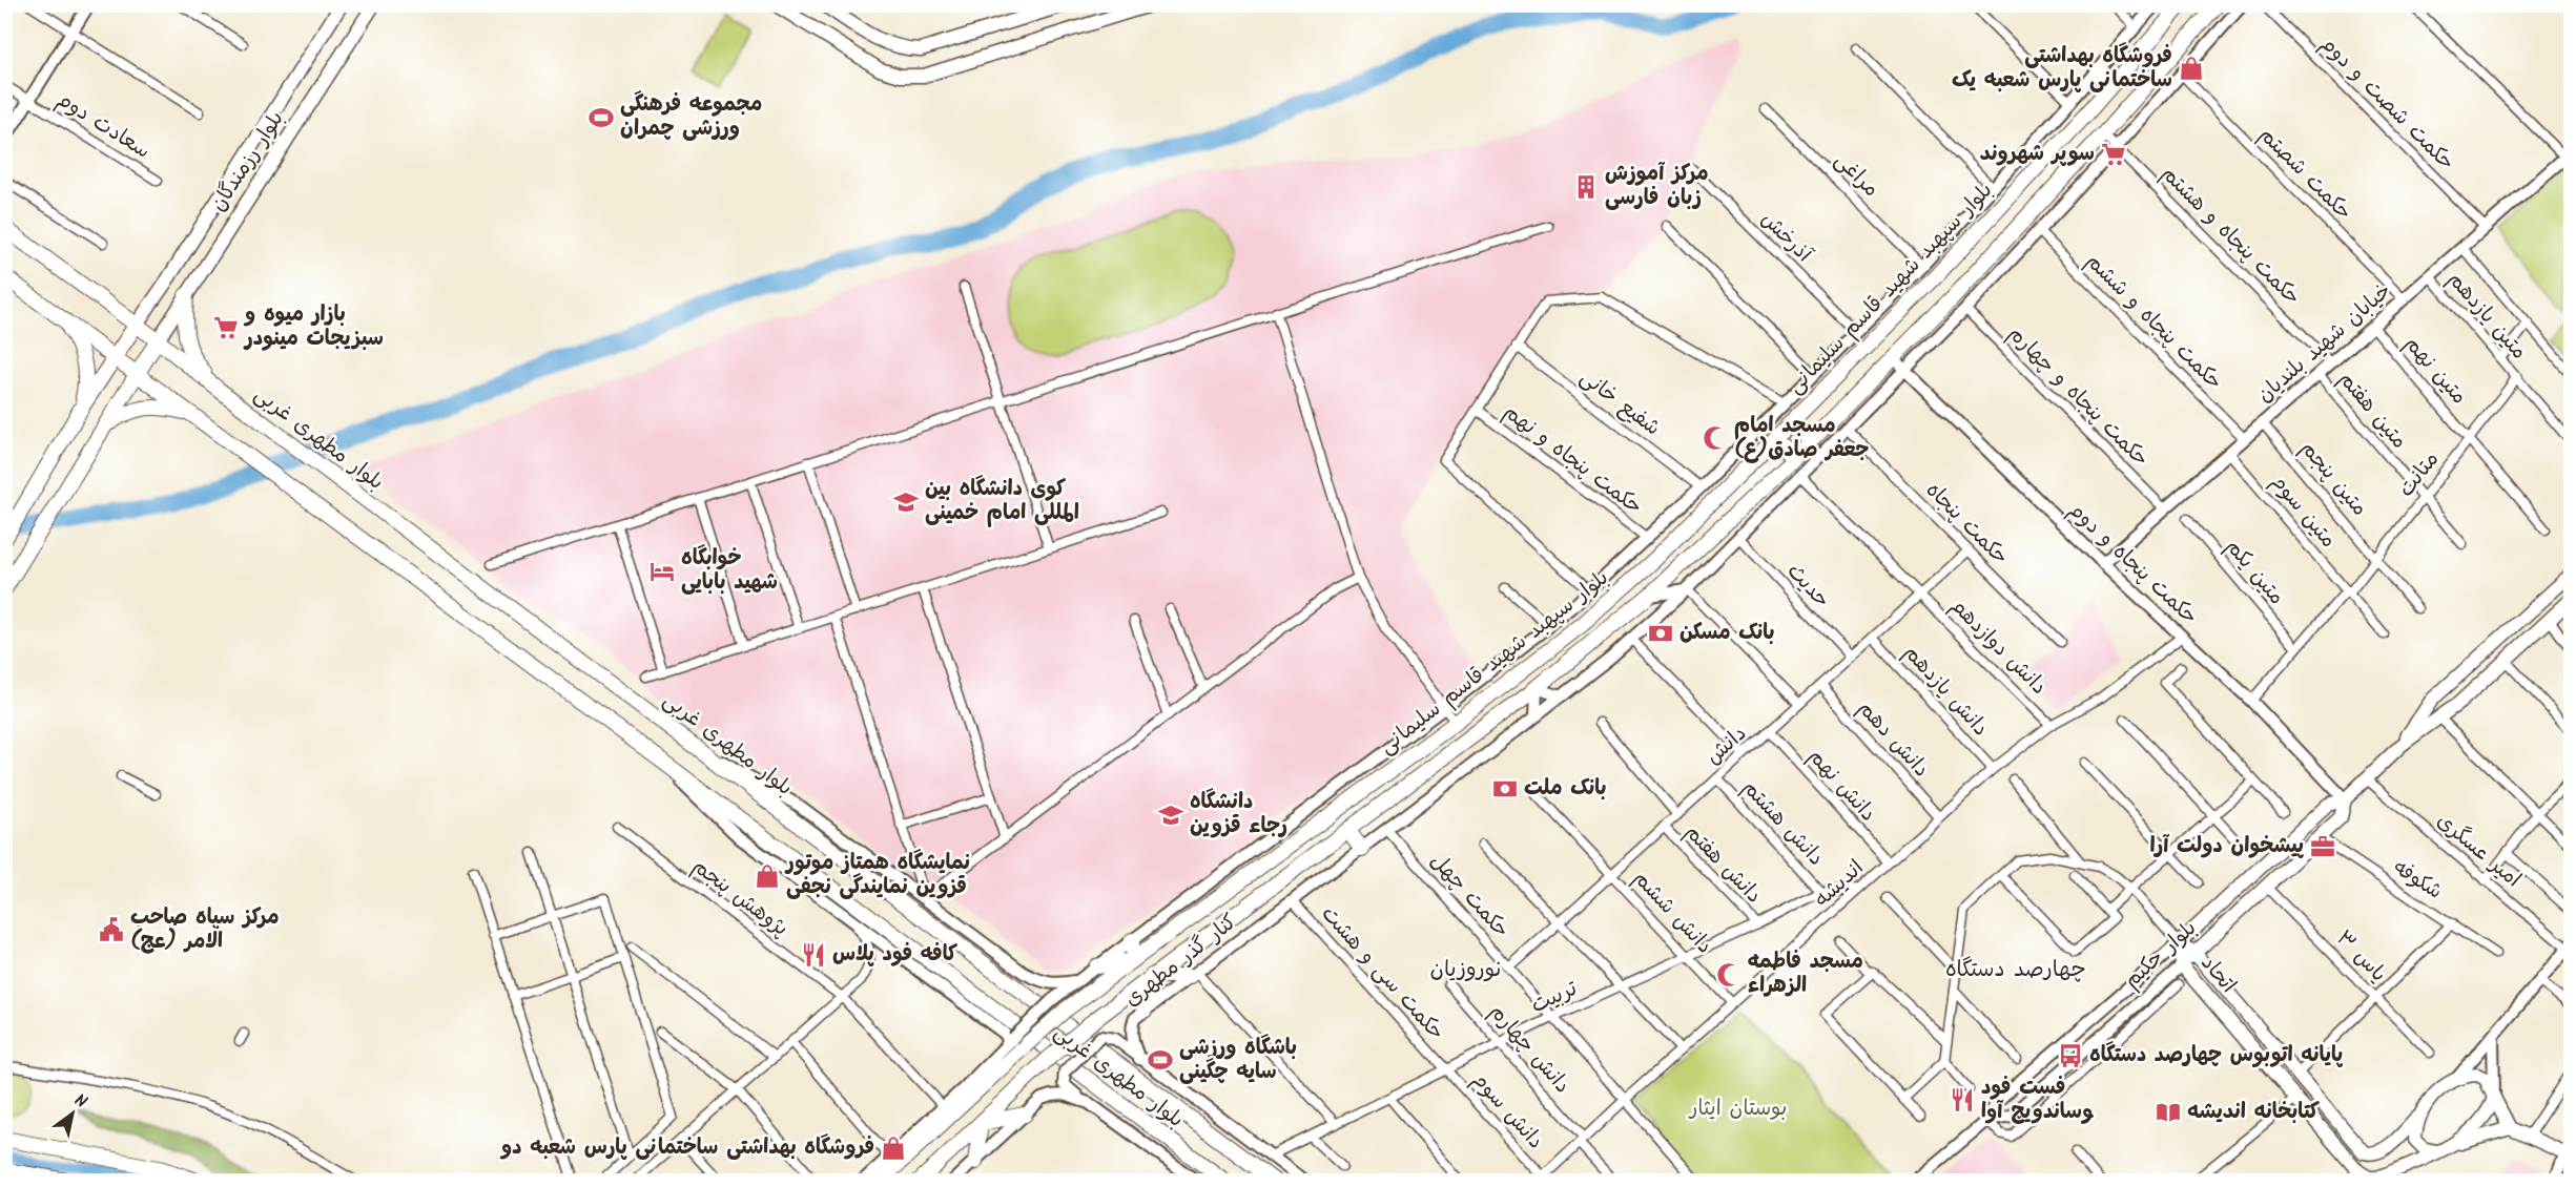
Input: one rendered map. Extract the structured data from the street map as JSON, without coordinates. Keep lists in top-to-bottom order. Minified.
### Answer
{"streets":{"main road":["بلوار رزمندگان","بلوار سپهبد شهید قاسم سلیمانی","بلوار مطهری غربی","بلوار حکیم","اتحاد"],"street":["حکمت شصت و دوم","سعادت دوم","حکمت شصتم","مراغی","حکمت پنجاه و هشتم","آذرخش","متین یازدهم","حکمت پنجاه و ششم","خیابان شهید بلندیان","متین نهم","حکمت پنجاه و چهارم","شفیع خانی","متین هفتم","حکمت پنجاه و نهم","متانت","متین پنجم","متین سوم","حکمت پنجاه","حکمت پنجاه و دوم","متین یکم","حدیث","دانش دوازدهم","دانش یازدهم","دانش دهم","دانش","دانش نهم","دانش هشتم","امیر عسگری","دانش هفتم","شکوفه","اندیشه","حکمت چهل","پژوهش پنجم","دانش ششم","یاس ۳","کنار گذر مطهری","حکمت سی و هشت","تربیت","دانش چهارم","دانش سوم"]},"crossings":[["حکمت شصت و دوم","خیابان شهید بلندیان"],["بلوار رزمندگان","بلوار مطهری غربی"],["حکمت شصتم","خیابان شهید بلندیان"],["حکمت شصتم","کنار گذر مطهری"],["حکمت پنجاه و هشتم","بلوار سپهبد شهید قاسم سلیمانی"],["حکمت پنجاه و هشتم","خیابان شهید بلندیان"],["حکمت پنجاه و هشتم","کنار گذر مطهری"],["بلوار سپهبد شهید قاسم سلیمانی","حکمت پنجاه و دوم"],["متین یازدهم","خیابان شهید بلندیان"],["متین یازدهم","متانت"],["حکمت پنجاه و ششم","خیابان شهید بلندیان"],["حکمت پنجاه و ششم","کنار گذر مطهری"],["خیابان شهید بلندیان","متین نهم"],["خیابان شهید بلندیان","حکمت پنجاه و چهارم"],["خیابان شهید بلندیان","متین هفتم"],["خیابان شهید بلندیان","متین پنجم"],["خیابان شهید بلندیان","متین سوم"],["خیابان شهید بلندیان","حکمت پنجاه و دوم"],["متین نهم","متانت"],["حکمت پنجاه و چهارم","کنار گذر مطهری"],["متین هفتم","متانت"],["متانت","متین پنجم"],["متانت","متین سوم"],["متانت","حکمت پنجاه و دوم"],["متانت","متین یکم"],["حکمت پنجاه","دانش"],["حکمت پنجاه","کنار گذر مطهری"],["حکمت پنجاه و دوم","اندیشه"],["حکمت پنجاه و دوم","بلوار حکیم"],["حکمت پنجاه و دوم","کنار گذر مطهری"],["حدیث","دانش"],["حدیث","کنار گذر مطهری"],["دانش دوازدهم","دانش"],["دانش دوازدهم","اندیشه"],["دانش دوازدهم","کنار گذر مطهری"],["دانش یازدهم","دانش"],["دانش یازدهم","اندیشه"],["دانش دهم","دانش"],["دانش دهم","اندیشه"],["دانش","دانش نهم"],["دانش","دانش هشتم"],["دانش","دانش هفتم"],["دانش","حکمت چهل"],["دانش","دانش ششم"],["دانش نهم","اندیشه"],["دانش هشتم","تربیت"],["امیر عسگری","بلوار حکیم"],["دانش هفتم","تربیت"],["شکوفه","بلوار حکیم"],["اندیشه","حکمت چهل"],["اندیشه","دانش ششم"],["اندیشه","تربیت"],["اندیشه","دانش چهارم"],["اندیشه","دانش سوم"],["حکمت چهل","کنار گذر مطهری"],["حکمت چهل","تربیت"],["دانش ششم","تربیت"],["بلوار حکیم","یاس ۳"],["بلوار حکیم","اتحاد"],["کنار گذر مطهری","حکمت سی و هشت"],["حکمت سی و هشت","تربیت"],["حکمت سی و هشت","دانش سوم"],["تربیت","دانش چهارم"],["تربیت","دانش سوم"]],"districts":["نوروزیان","چهارصد دستگاه"],"parks":["بوستان ایثار"],"places":{"shop":["فروشگاه بهداشتی ساختمانی پارس شعبه یک","نمایشگاه همتاز موتور قزوین نمایندگی نجفی","فروشگاه بهداشتی ساختمانی پارس شعبه دو"],"sports":["مجموعه فرهنگی ورزشی چمران","باشگاه ورزشى سايه چگينى"],"supermarket":["سوپر شهروند","بازار میوه و سبزیجات مینودر"],"building":["مرکز آموزش زبان فارسی"],"mosque":["مسجد امام جعفر صادق(ع)","مسجد فاطمه الزهراء"],"school or university":["کوی دانشگاه بین المللی امام خمینی","دانشگاه رجاء قزوین"],"hotel":["خوابگاه شهید بابایی"],"bank":["بانک مسکن","بانک ملت"],"office":["پیشخوان دولت آرا"],"public building":["مرکز سپاه صاحب الامر (عج)"],"restaurant":["کافه فود پلاس","فست فود وساندویچ آوا"],"bus stop":["پایانه اتوبوس چهارصد دستگاه"],"library":["کتابخانه اندیشه"]},"north":"top right"}
